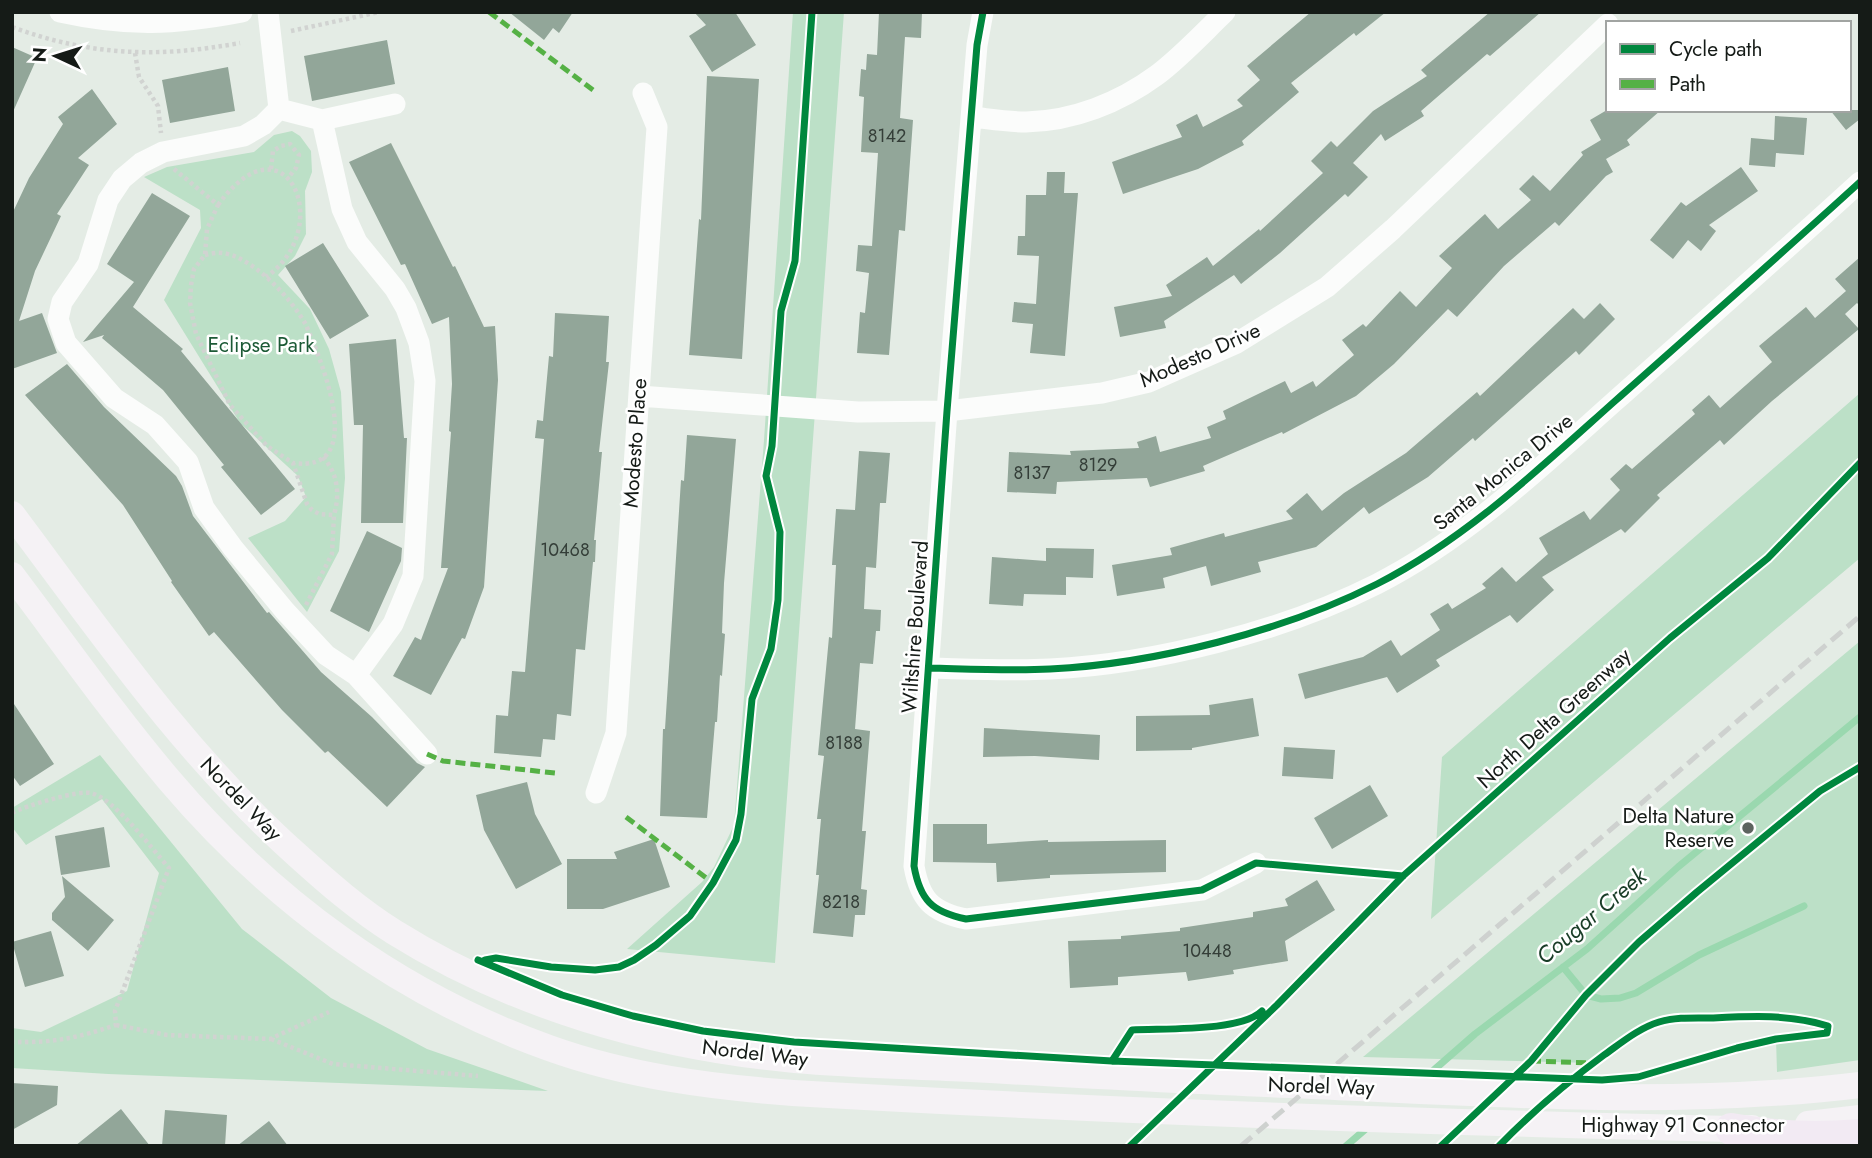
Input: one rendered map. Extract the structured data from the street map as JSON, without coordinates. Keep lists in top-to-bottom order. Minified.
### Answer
{"streets":{"main road":["Nordel Way","Highway 91 Connector"],"street":["Modesto Drive","Modesto Place","Santa Monica Drive","Wiltshire Boulevard"],"cycle path":["North Delta Greenway"]},"crossings":[["Modesto Drive","Modesto Place"],["Modesto Drive","Wiltshire Boulevard"],["Santa Monica Drive","Wiltshire Boulevard"],["Nordel Way","Highway 91 Connector"]],"water":["Cougar Creek"],"parks":["Eclipse Park"],"places":["Delta Nature Reserve"],"house_numbers":["8142","8129","8137","10468","8188","8218","10448"],"legend":["Cycle path","Path"],"north":"left"}
